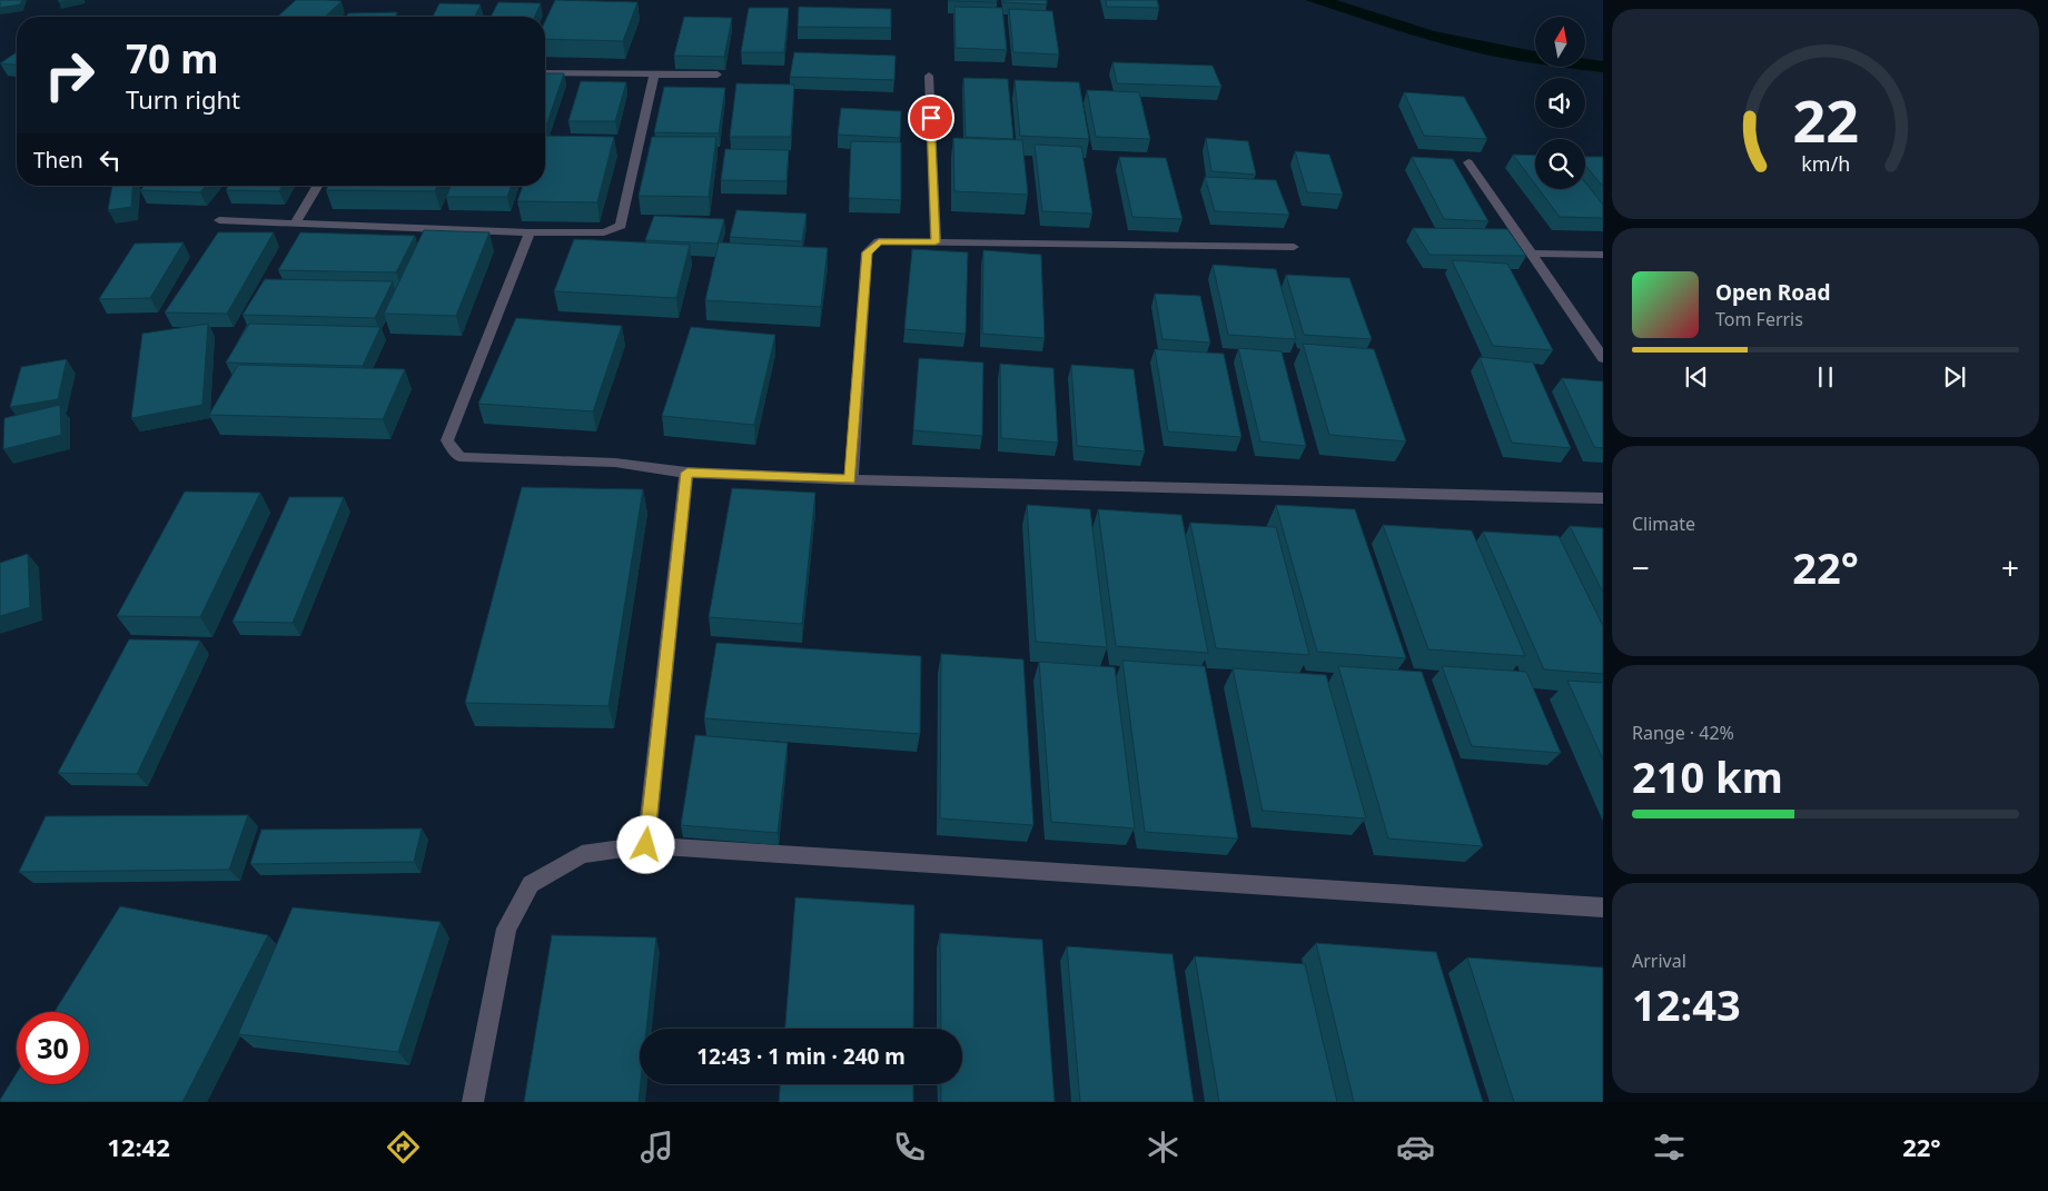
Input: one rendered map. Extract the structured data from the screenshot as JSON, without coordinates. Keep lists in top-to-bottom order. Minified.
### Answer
{"north":"top","page":{"turn":["70 m","Turn right"],"then":"Then","song":["Open Road","Tom Ferris"],"tile":["Climate",["Range · 42%","210 km"],["Arrival","12:43"]],"heat":["−","22°","+"],"limit":"30","trip":"12:43 · 1 min · 240 m","tabs":["12:42","22°"],"gauge":["22","km/h"]}}
